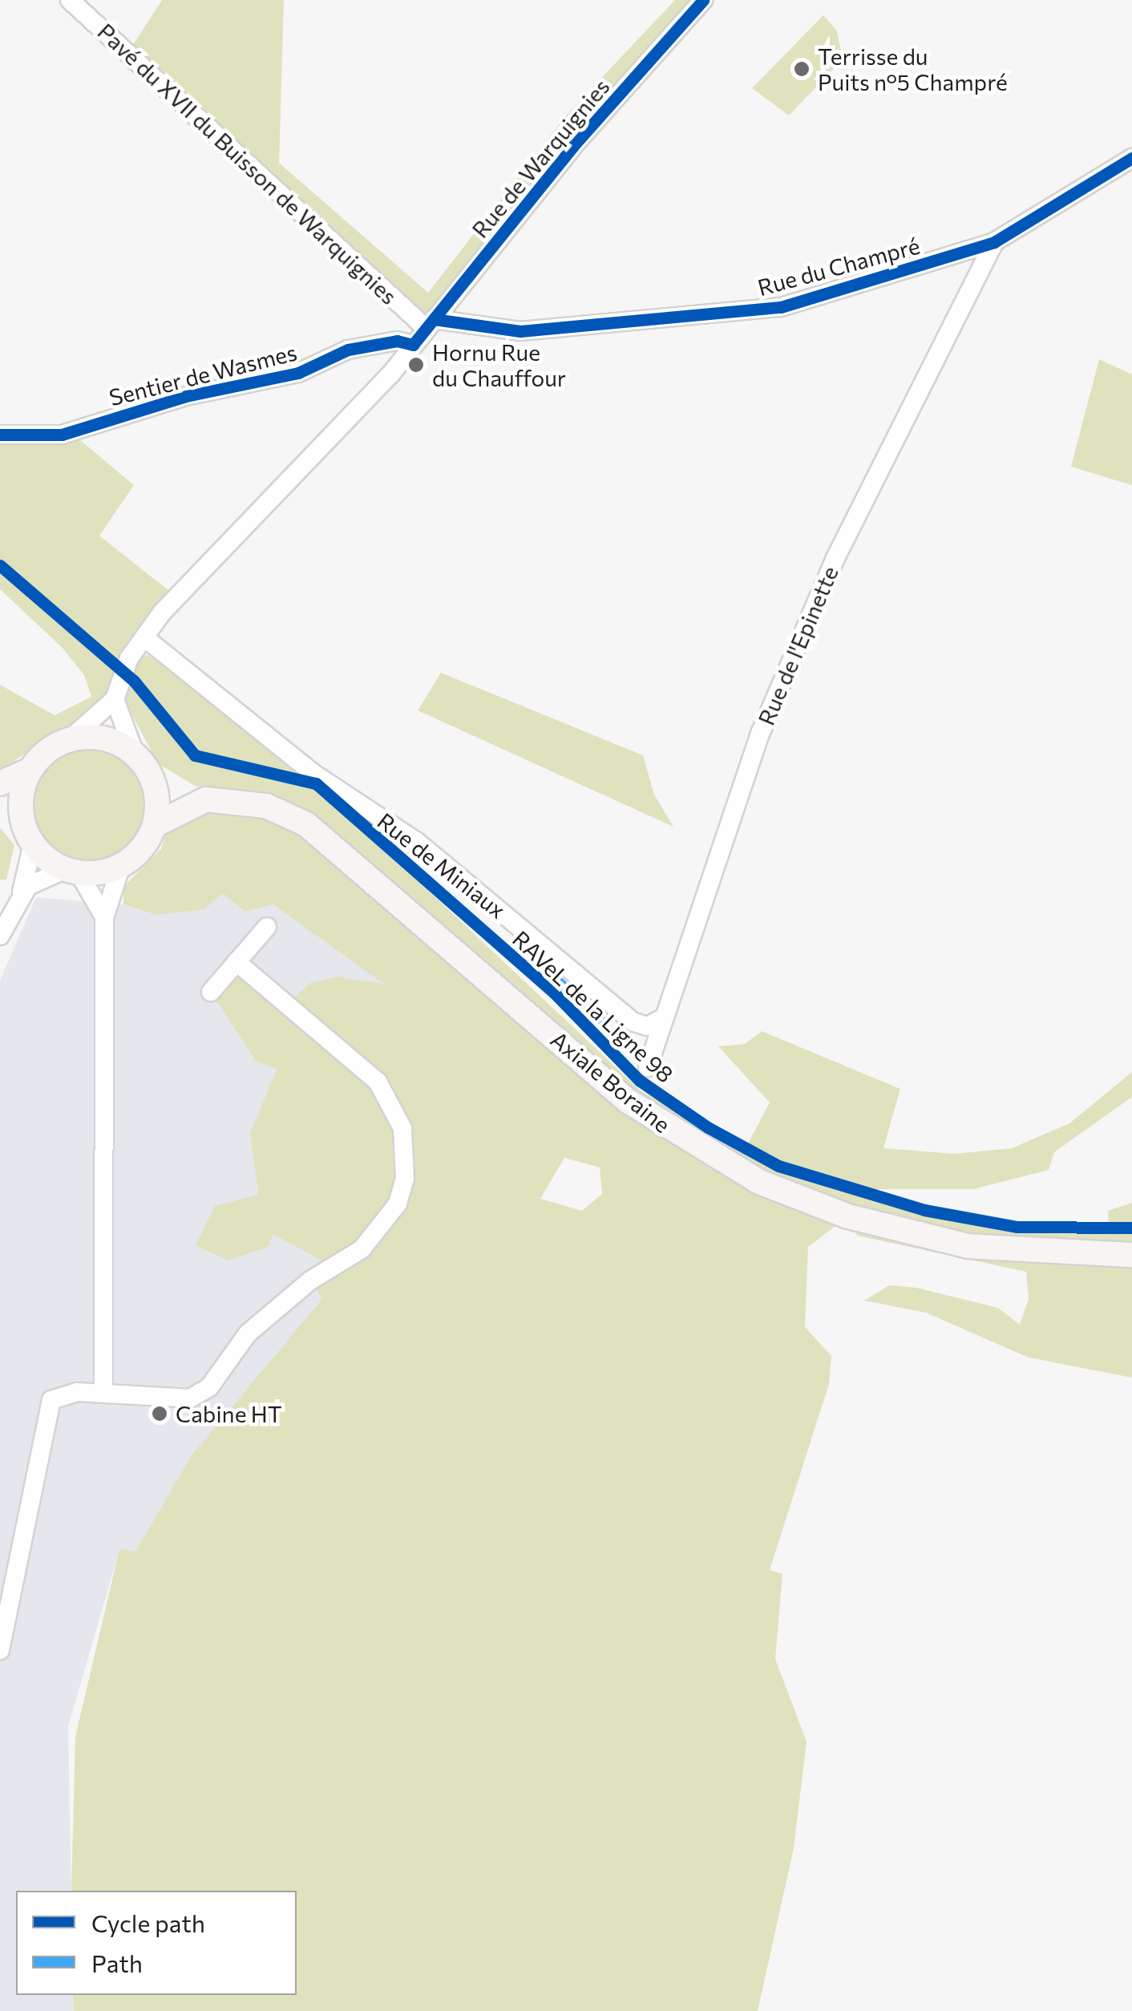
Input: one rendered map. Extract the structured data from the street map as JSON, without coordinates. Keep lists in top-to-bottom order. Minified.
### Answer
{"streets":{"main road":["Axiale Boraine"],"street":["Rue de Warquignies","Pavé du XVII du Buisson de Warquignies","Rue du Champré","Sentier de Wasmes","Rue de l'Epinette","Rue de Miniaux"],"cycle path":["RAVeL de la Ligne 98"]},"crossings":[["Rue de Warquignies","Pavé du XVII du Buisson de Warquignies"],["Rue de Warquignies","Rue du Champré"],["Rue de Warquignies","Sentier de Wasmes"],["Rue de Warquignies","Rue de Miniaux"],["Rue de Warquignies","Axiale Boraine"],["Pavé du XVII du Buisson de Warquignies","Rue du Champré"],["Rue du Champré","Rue de l'Epinette"],["Rue de l'Epinette","Rue de Miniaux"]],"places":["Terrisse du Puits n°5 Champré","Hornu Rue du Chauffour","Cabine HT"],"legend":["Cycle path","Path"]}
